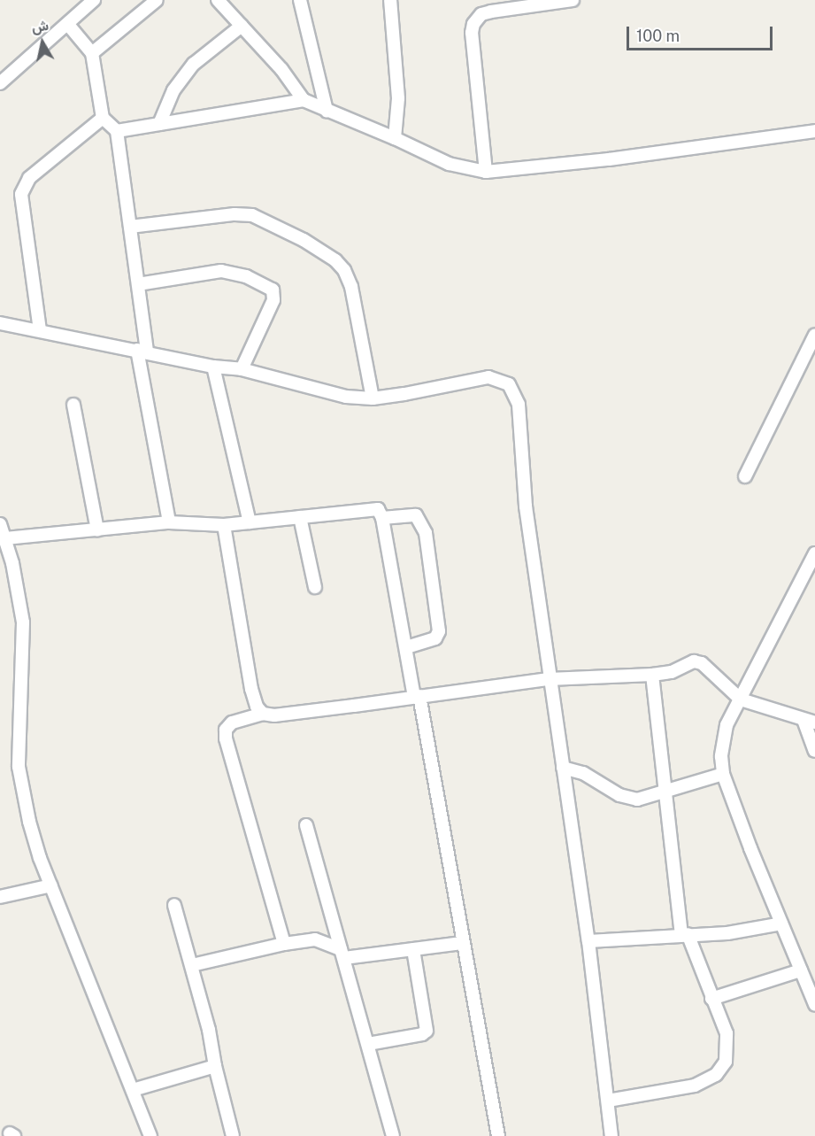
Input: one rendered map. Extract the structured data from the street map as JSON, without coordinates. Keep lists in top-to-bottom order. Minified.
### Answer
{"scale_bar":"100 m","north":"top"}
